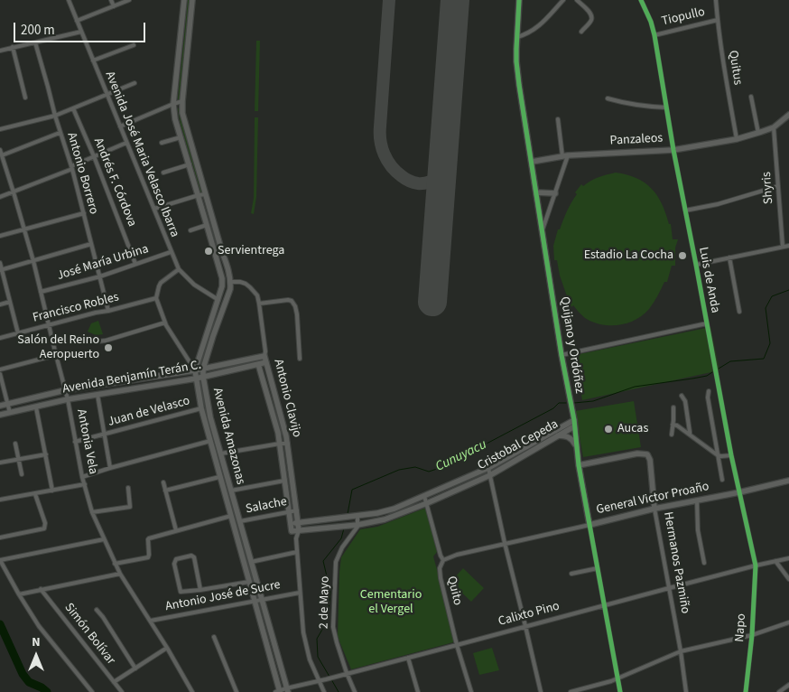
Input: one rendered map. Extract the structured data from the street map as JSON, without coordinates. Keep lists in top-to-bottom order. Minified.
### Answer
{"streets":{"street":["Tiopullo","Quitus","Panzaleos","Avenida José Maria Velasco Ibarra","Antonio Borrero","Andrés F. Córdova","Shyris","José María Urbina","Luis de Anda","Francisco Robles","Quijano y Ordóñez","Avenida Benjamín Terán C.","Antonio Clavijo","Juan de Velasco","Avenida Amazonas","Antonia Vela","Cristobal Cepeda","General Victor Proaño","Salache","Hermanos Pazmiño","Quito","Antonio José de Sucre","2 de Mayo","Calixto Pino","Napo","Simón Bolívar"]},"crossings":[["Tiopullo","Quitus"],["Tiopullo","Luis de Anda"],["Quitus","Panzaleos"],["Panzaleos","Shyris"],["Panzaleos","Luis de Anda"],["Panzaleos","Quijano y Ordóñez"],["Avenida José Maria Velasco Ibarra","José María Urbina"],["Antonio Borrero","José María Urbina"],["Antonio Borrero","Francisco Robles"],["Andrés F. Córdova","José María Urbina"],["José María Urbina","Antonia Vela"],["Luis de Anda","General Victor Proaño"],["Luis de Anda","Calixto Pino"],["Luis de Anda","Napo"],["Francisco Robles","Antonia Vela"],["Quijano y Ordóñez","Cristobal Cepeda"],["Quijano y Ordóñez","General Victor Proaño"],["Quijano y Ordóñez","Hermanos Pazmiño"],["Quijano y Ordóñez","Calixto Pino"],["Avenida Benjamín Terán C.","Antonio Clavijo"],["Avenida Benjamín Terán C.","Avenida Amazonas"],["Avenida Benjamín Terán C.","Antonia Vela"],["Antonio Clavijo","Avenida Amazonas"],["Antonio Clavijo","Cristobal Cepeda"],["Antonio Clavijo","Salache"],["Antonio Clavijo","Antonio José de Sucre"],["Antonio Clavijo","Calixto Pino"],["Juan de Velasco","Avenida Amazonas"],["Juan de Velasco","Antonia Vela"],["Avenida Amazonas","Salache"],["Avenida Amazonas","Antonio José de Sucre"],["Avenida Amazonas","Calixto Pino"],["Antonia Vela","Antonio José de Sucre"],["Cristobal Cepeda","Quito"],["Cristobal Cepeda","2 de Mayo"],["General Victor Proaño","Hermanos Pazmiño"],["General Victor Proaño","Quito"],["Hermanos Pazmiño","Calixto Pino"],["Quito","Calixto Pino"],["2 de Mayo","Calixto Pino"],["Calixto Pino","Napo"]],"water":["Cunuyacu"],"parks":["Cementario el Vergel"],"places":["Servientrega","Estadio La Cocha","Salón del Reino Aeropuerto","Aucas"],"scale_bar":"200 m","north":"top"}
